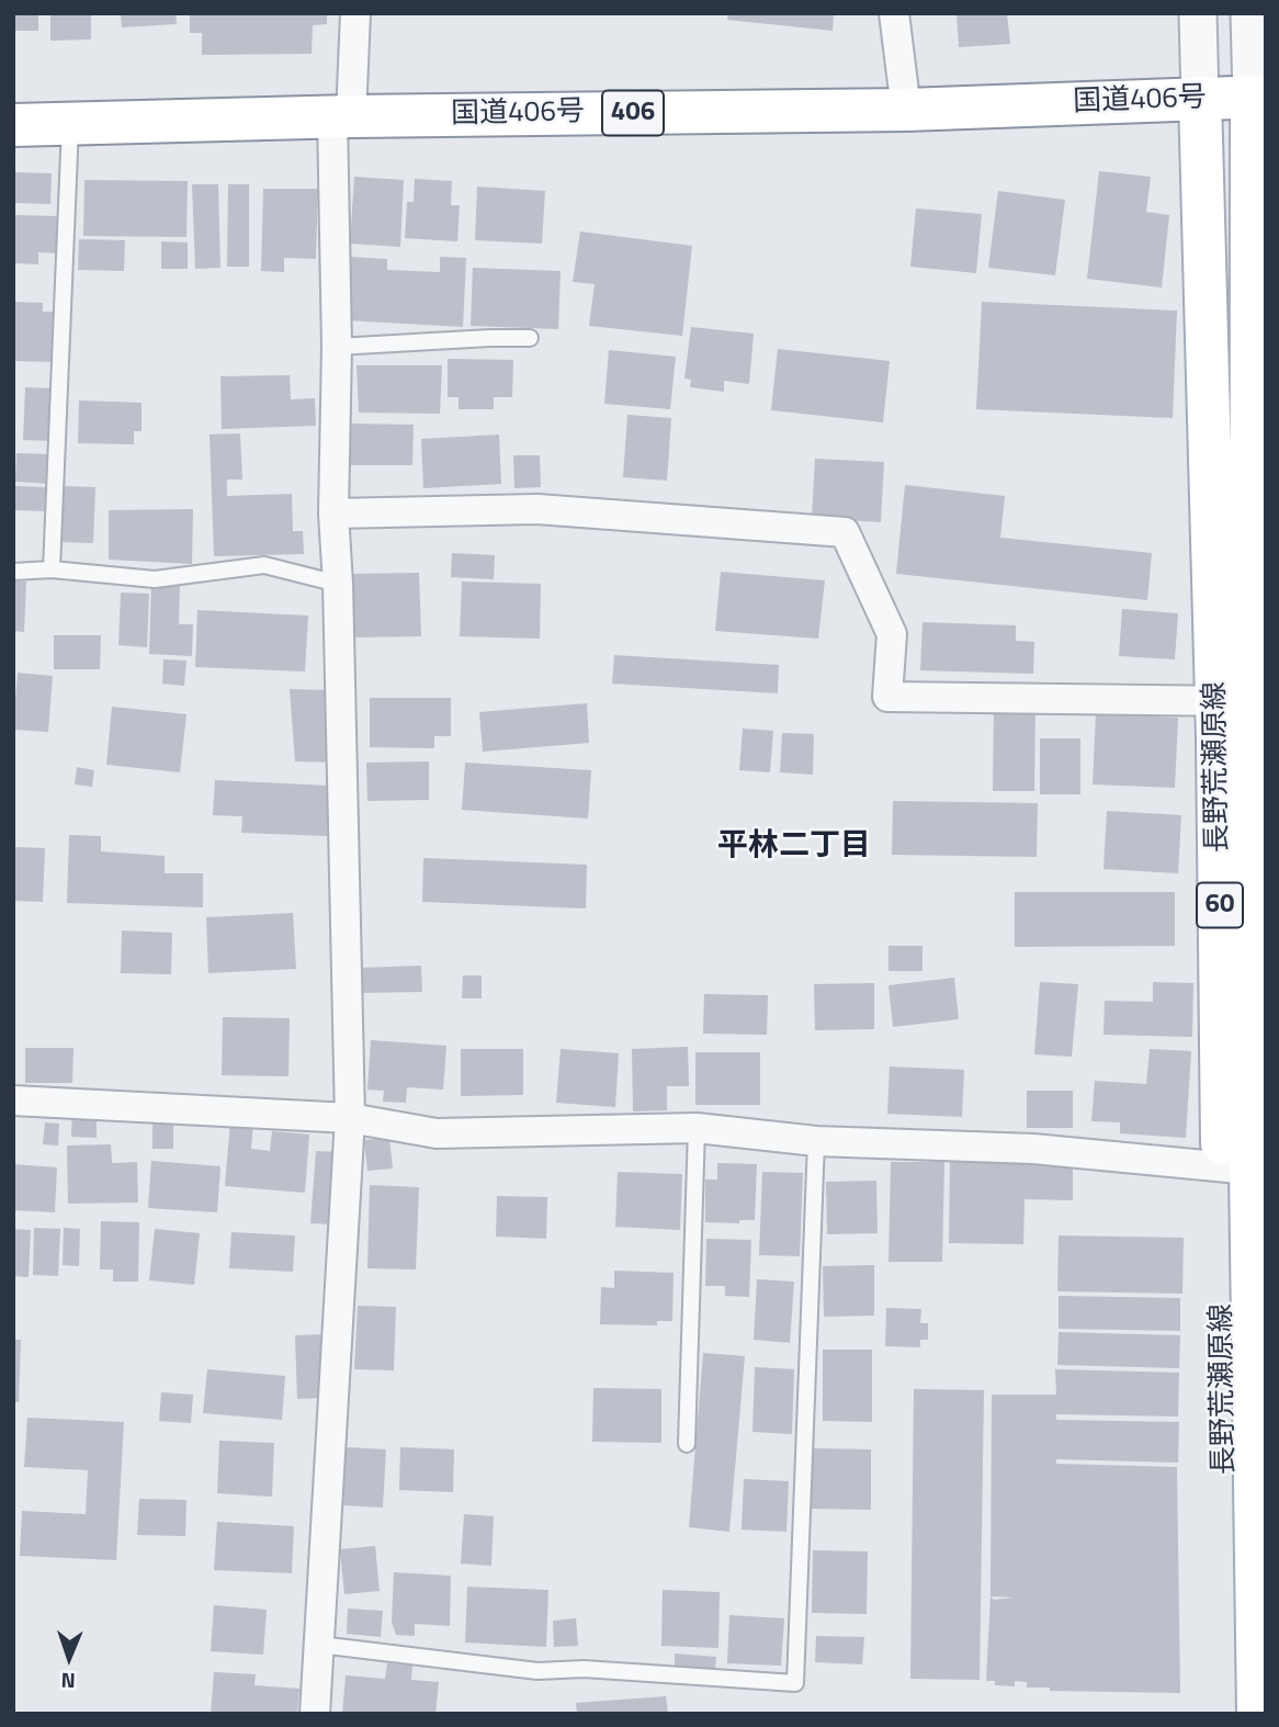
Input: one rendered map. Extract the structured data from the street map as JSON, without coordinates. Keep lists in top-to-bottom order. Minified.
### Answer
{"streets":{"main road":["国道406号","406","長野荒瀬原線","60"]},"crossings":[["国道406号","長野荒瀬原線"]],"districts":["平林二丁目"],"north":"bottom"}
